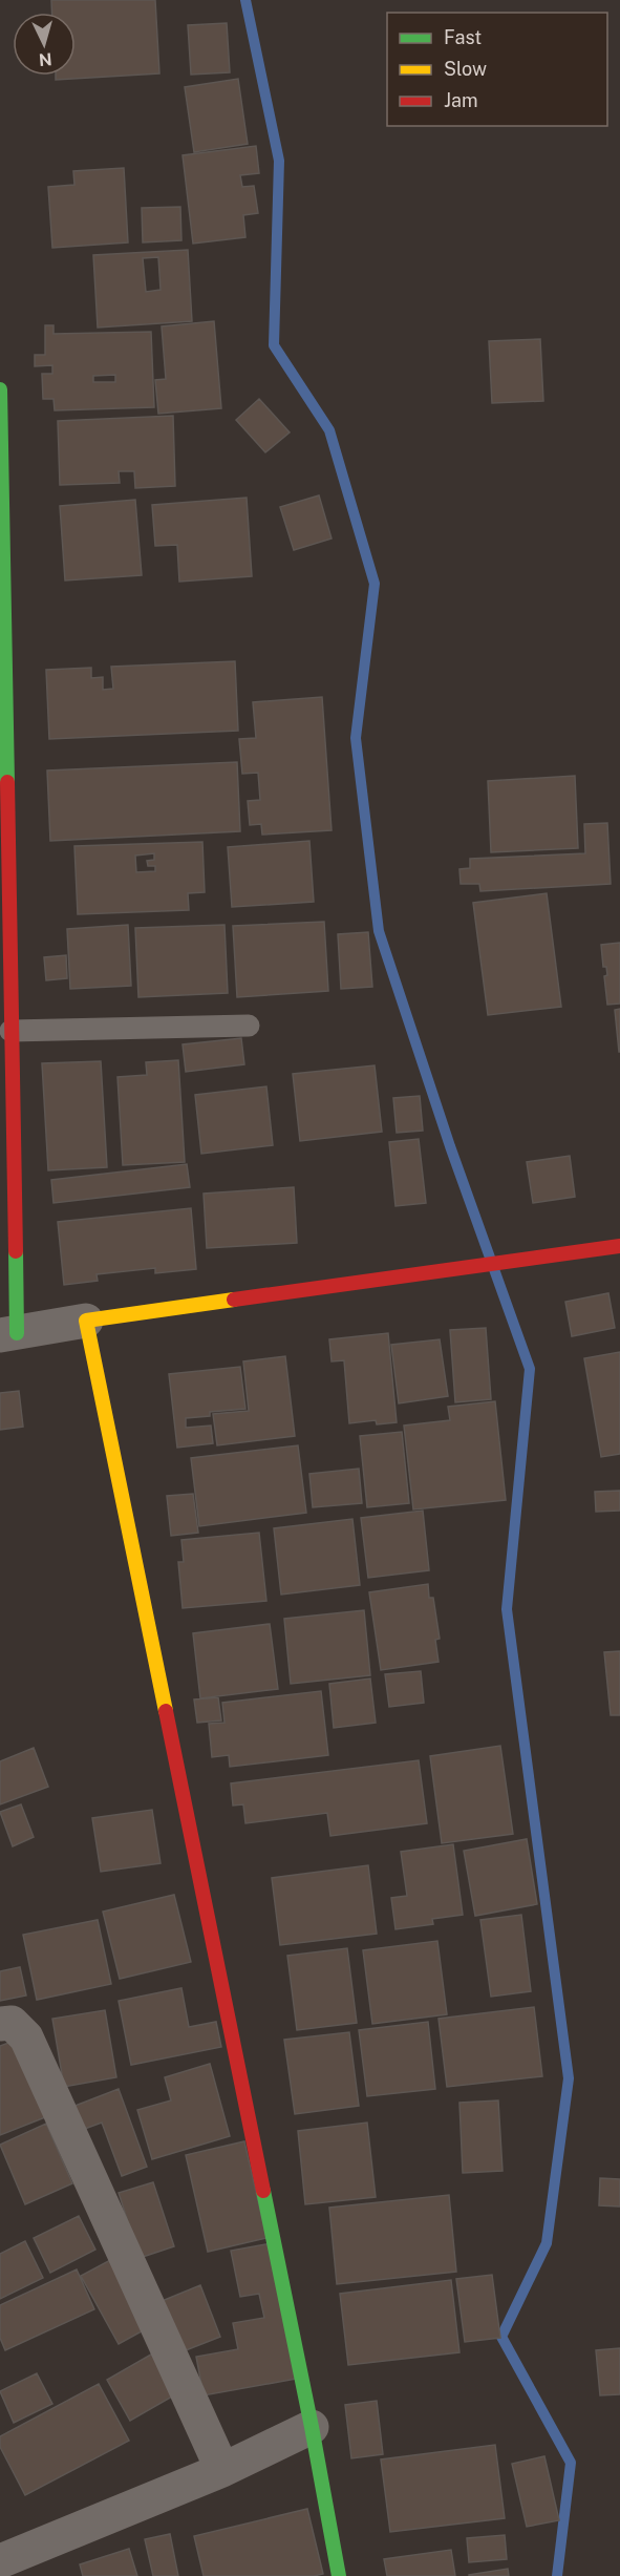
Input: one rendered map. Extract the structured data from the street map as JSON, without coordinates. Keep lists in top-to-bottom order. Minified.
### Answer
{"legend":["Fast","Slow","Jam"],"north":"bottom"}
